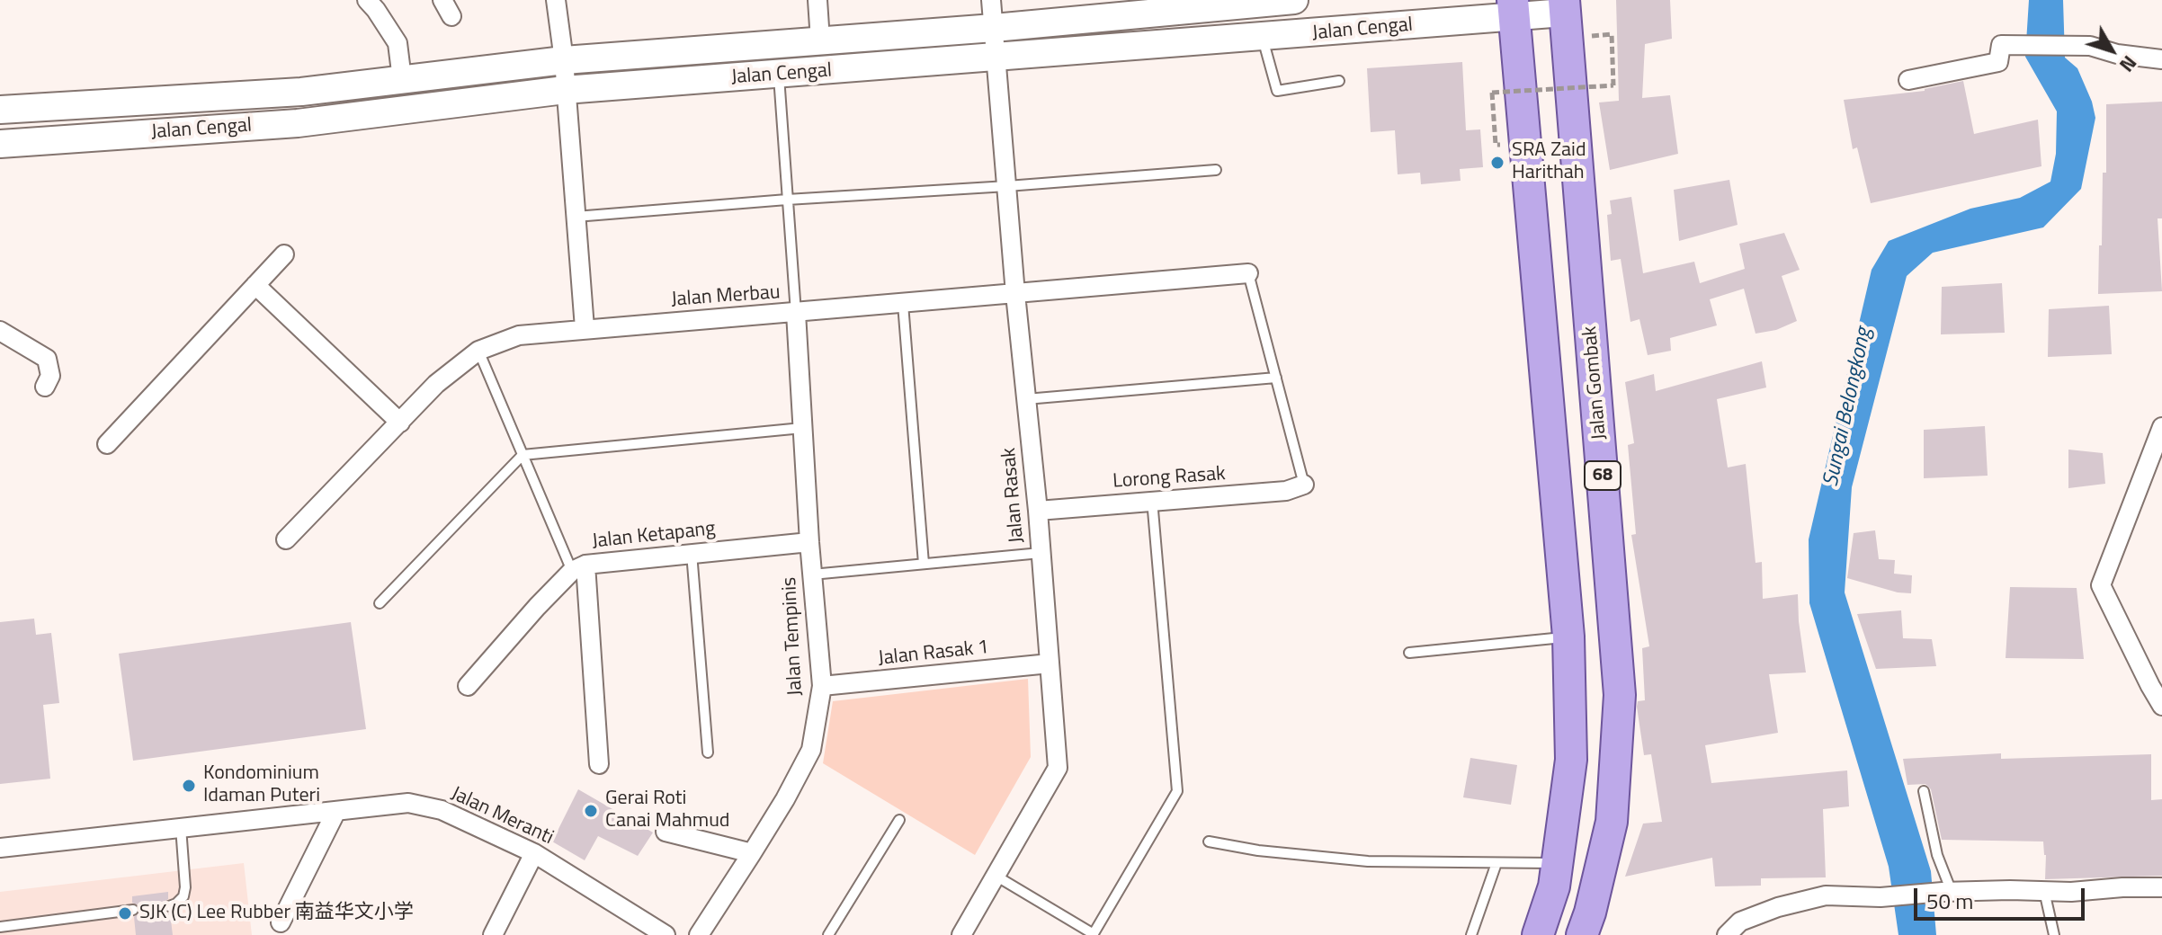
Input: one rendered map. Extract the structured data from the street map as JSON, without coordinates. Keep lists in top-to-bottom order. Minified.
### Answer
{"streets":{"main road":["Jalan Gombak","68"],"street":["Jalan Cengal","Jalan Merbau","Lorong Rasak","Jalan Rasak","Jalan Ketapang","Jalan Tempinis","Jalan Rasak 1","Jalan Meranti"]},"crossings":[["Jalan Cengal","Jalan Gombak"],["Jalan Cengal","68"],["Jalan Cengal","Jalan Rasak"],["Jalan Merbau","Jalan Rasak"],["Jalan Merbau","Jalan Tempinis"],["Lorong Rasak","Jalan Rasak"],["Jalan Rasak","Jalan Rasak 1"],["Jalan Ketapang","Jalan Tempinis"],["Jalan Tempinis","Jalan Rasak 1"]],"water":["Sungai Belongkong"],"places":["SRA Zaid Harithah","Kondominium Idaman Puteri","Gerai Roti Canai Mahmud","SJK (C) Lee Rubber 南益华文小学"],"scale_bar":"50 m","north":"bottom right"}
